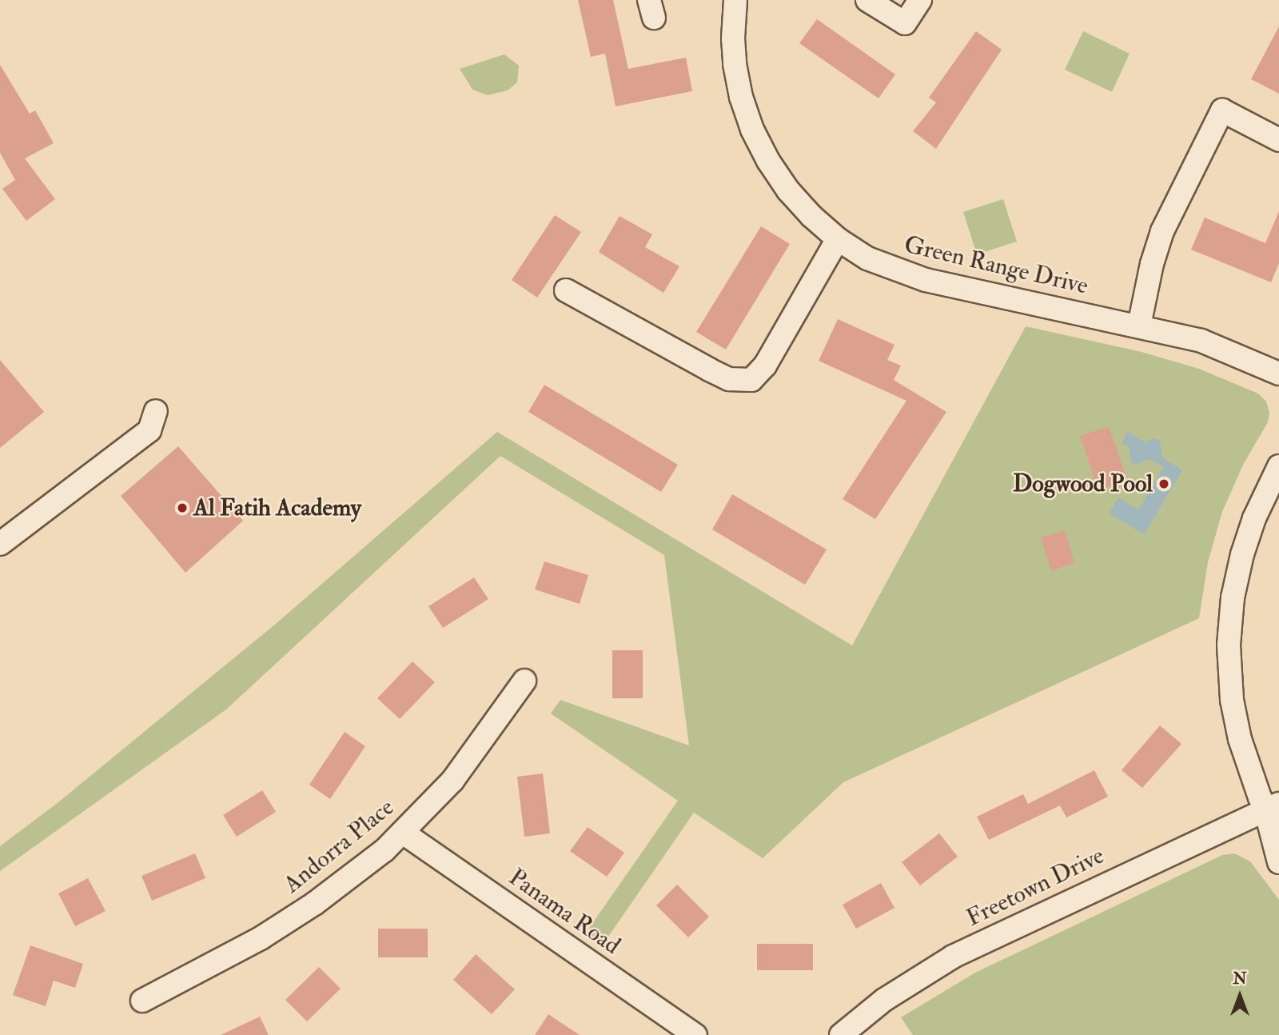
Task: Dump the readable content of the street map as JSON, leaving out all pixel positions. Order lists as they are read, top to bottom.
{
  "streets": {
    "street": [
      "Green Range Drive",
      "Andorra Place",
      "Freetown Drive",
      "Panama Road"
    ]
  },
  "crossings": [
    ["Andorra Place", "Panama Road"]
  ],
  "places": ["Dogwood Pool", "Al Fatih Academy"],
  "north": "top"
}
